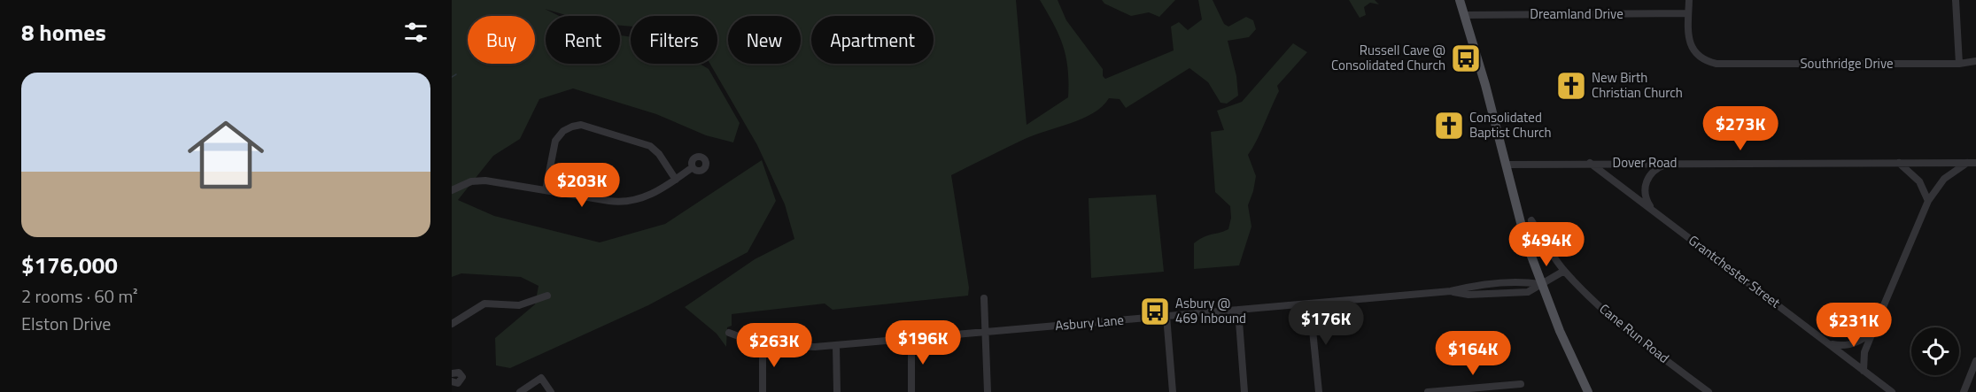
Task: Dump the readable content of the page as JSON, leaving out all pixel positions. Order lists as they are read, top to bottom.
{
  "streets": {
    "street": [
      "Dreamland Drive",
      "Southridge Drive",
      "Dover Road",
      "Grantchester Street",
      "Asbury Lane",
      "Cane Run Road"
    ]
  },
  "crossings": [
    ["Dreamland Drive", "Southridge Drive"],
    ["Dover Road", "Grantchester Street"]
  ],
  "places": {
    "bus stop": ["Russell Cave @ Consolidated Church", "Asbury @ 469 Inbound"],
    "church": ["New Birth Christian Church", "Consolidated Baptist Church"]
  },
  "page": {
    "heading": "8 homes",
    "chip": [
      "Buy",
      "Rent",
      "Filters",
      "New",
      "Apartment"
    ],
    "list": [
      {
        "name": "$176,000",
        "note": "2 rooms · 60 m² · Elston Drive"
      }
    ],
    "price": [
      "$273K",
      "$203K",
      "$494K",
      "$176K",
      "$231K",
      "$196K",
      "$263K",
      "$164K"
    ]
  }
}
